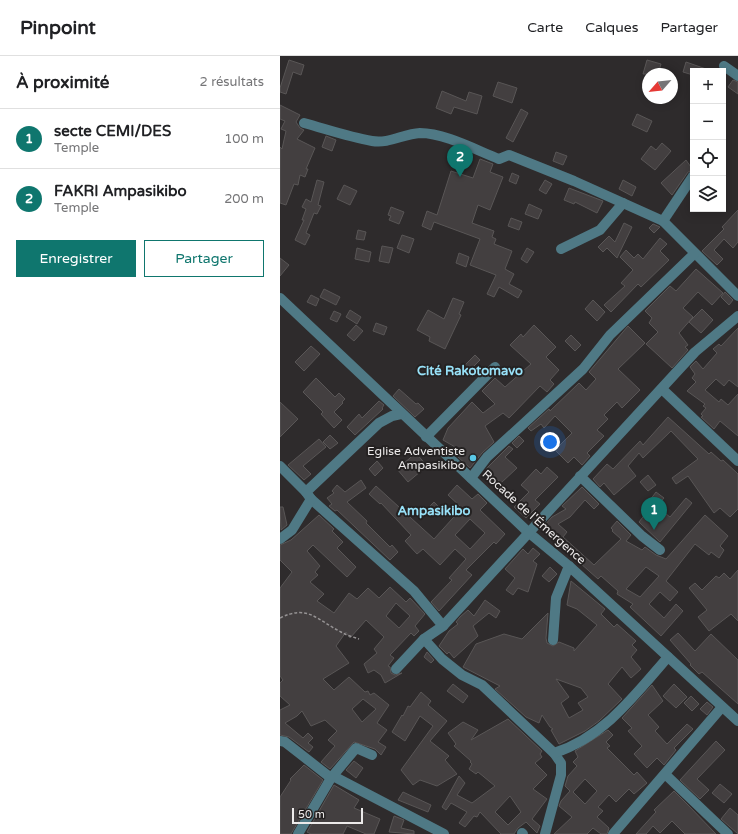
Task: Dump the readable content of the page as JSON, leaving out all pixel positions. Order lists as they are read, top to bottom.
{
  "streets": {
    "street": ["Rocade de l'Émergence"]
  },
  "districts": ["Cité Rakotomavo", "Ampasikibo"],
  "places": ["Eglise Adventiste Ampasikibo"],
  "scale_bar": "50 m",
  "north": "bottom left",
  "page": {
    "header": "Pinpoint",
    "nav": ["Carte", "Calques", "Partager"],
    "heading": ["À proximité", "2 résultats"],
    "map_buttons": ["+", "−"],
    "list": [
      {
        "mark": "1",
        "name": "secte CEMI/DES",
        "note": "Temple",
        "value": "100 m"
      },
      {
        "mark": "2",
        "name": "FAKRI Ampasikibo",
        "note": "Temple",
        "value": "200 m"
      }
    ],
    "pins": ["2", "1"],
    "buttons": ["Enregistrer", "Partager"],
    "scale": "50 m"
  }
}
